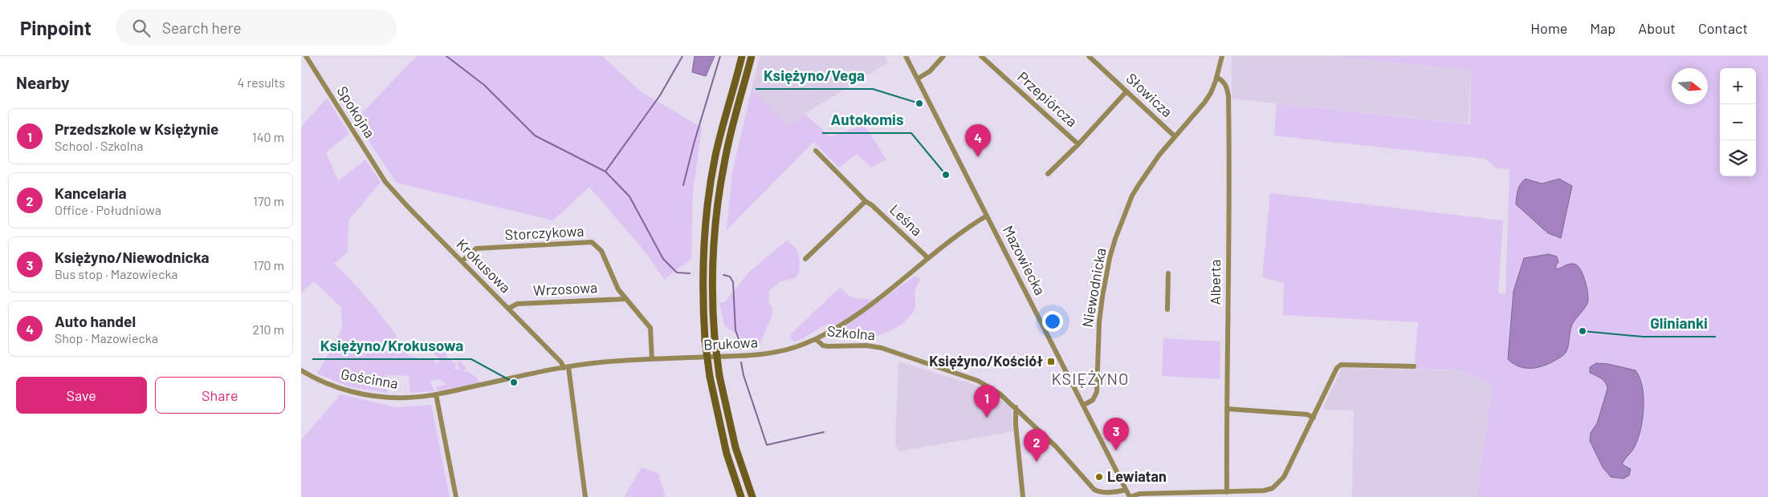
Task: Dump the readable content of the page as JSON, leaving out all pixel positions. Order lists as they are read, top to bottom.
{
  "streets": {
    "street": [
      "Słowicza",
      "Przepiórcza",
      "Spokojna",
      "Leśna",
      "Storczykowa",
      "Mazowiecka",
      "Krokusowa",
      "Alberta",
      "Niewodnicka",
      "Wrzosowa",
      "Szkolna",
      "Brukowa",
      "Gościnna"
    ]
  },
  "crossings": [
    ["Słowicza", "Niewodnicka"],
    ["Spokojna", "Krokusowa"],
    ["Leśna", "Brukowa"],
    ["Storczykowa", "Krokusowa"],
    ["Storczykowa", "Wrzosowa"],
    ["Storczykowa", "Brukowa"],
    ["Mazowiecka", "Niewodnicka"],
    ["Mazowiecka", "Szkolna"],
    ["Mazowiecka", "Brukowa"],
    ["Krokusowa", "Wrzosowa"],
    ["Krokusowa", "Brukowa"],
    ["Alberta", "Niewodnicka"],
    ["Szkolna", "Brukowa"],
    ["Brukowa", "Gościnna"]
  ],
  "districts": ["KSIĘŻYNO"],
  "places": {
    "other": [
      "Księżyno/Vega",
      "Autokomis",
      "Glinianki",
      "Księżyno/Krokusowa",
      "Lewiatan"
    ],
    "transit": ["Księżyno/Kościół"]
  },
  "north": "right",
  "page": {
    "header": "Pinpoint",
    "search": "Search here",
    "nav": [
      "Home",
      "Map",
      "About",
      "Contact"
    ],
    "heading": ["Nearby", "4 results"],
    "map_buttons": ["+", "−"],
    "list": [
      {
        "mark": "1",
        "name": "Przedszkole w Księżynie",
        "note": "School · Szkolna",
        "value": "140 m"
      },
      {
        "mark": "2",
        "name": "Kancelaria",
        "note": "Office · Południowa",
        "value": "170 m"
      },
      {
        "mark": "3",
        "name": "Księżyno/Niewodnicka",
        "note": "Bus stop · Mazowiecka",
        "value": "170 m"
      },
      {
        "mark": "4",
        "name": "Auto handel",
        "note": "Shop · Mazowiecka",
        "value": "210 m"
      }
    ],
    "pins": [
      "4",
      "1",
      "3",
      "2"
    ],
    "buttons": ["Save", "Share"]
  }
}
